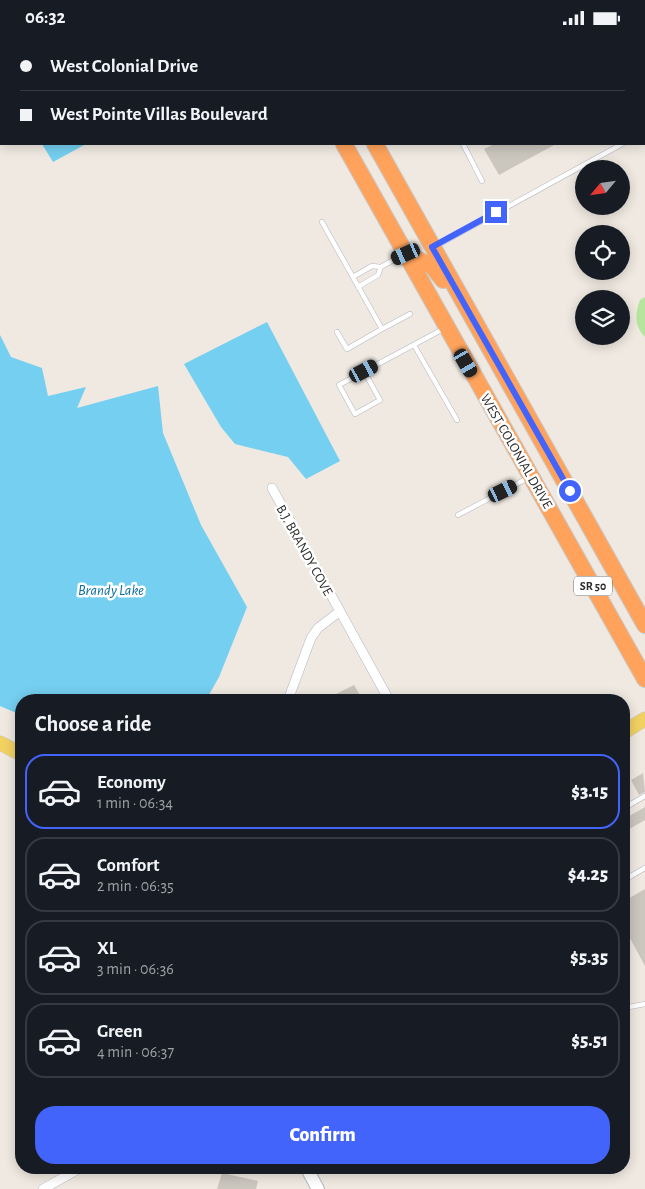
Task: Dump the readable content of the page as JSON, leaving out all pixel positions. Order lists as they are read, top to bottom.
{
  "streets": {
    "highway": ["WEST COLONIAL DRIVE", "SR 50"],
    "street": ["B.J. BRANDY COVE"]
  },
  "water": ["Brandy Lake"],
  "north": "bottom left",
  "page": {
    "status": "06:32",
    "banner": ["West Colonial Drive", "West Pointe Villas Boulevard"],
    "heading": "Choose a ride",
    "list": [
      {
        "name": "Economy",
        "note": "1 min · 06:34",
        "value": "$3.15"
      },
      {
        "name": "Comfort",
        "note": "2 min · 06:35",
        "value": "$4.25"
      },
      {
        "name": "XL",
        "note": "3 min · 06:36",
        "value": "$5.35"
      },
      {
        "name": "Green",
        "note": "4 min · 06:37",
        "value": "$5.51"
      }
    ],
    "buttons": "Confirm"
  }
}
